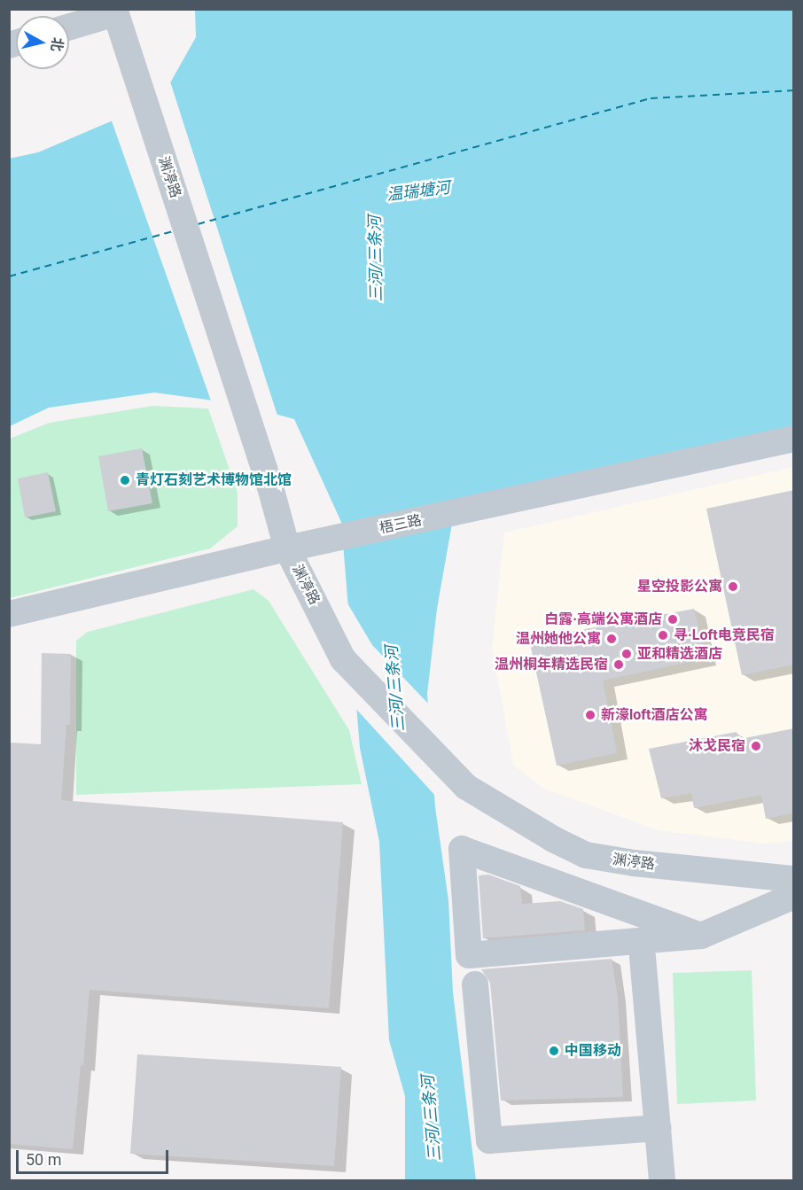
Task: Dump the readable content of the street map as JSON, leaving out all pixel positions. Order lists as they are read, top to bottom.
{
  "streets": {
    "street": ["渊渟路", "梧三路"]
  },
  "crossings": [
    ["渊渟路", "梧三路"]
  ],
  "water": ["温瑞塘河", "三河/三条河"],
  "places": [
    "青灯石刻艺术博物馆北馆",
    "星空投影公寓",
    "白露·高端公寓酒店",
    "寻·Loft电竞民宿",
    "温州她他公寓",
    "亚和精选酒店",
    "温州桐年精选民宿",
    "新濠loft酒店公寓",
    "沐戈民宿",
    "中国移动"
  ],
  "scale_bar": "50 m",
  "north": "right"
}
